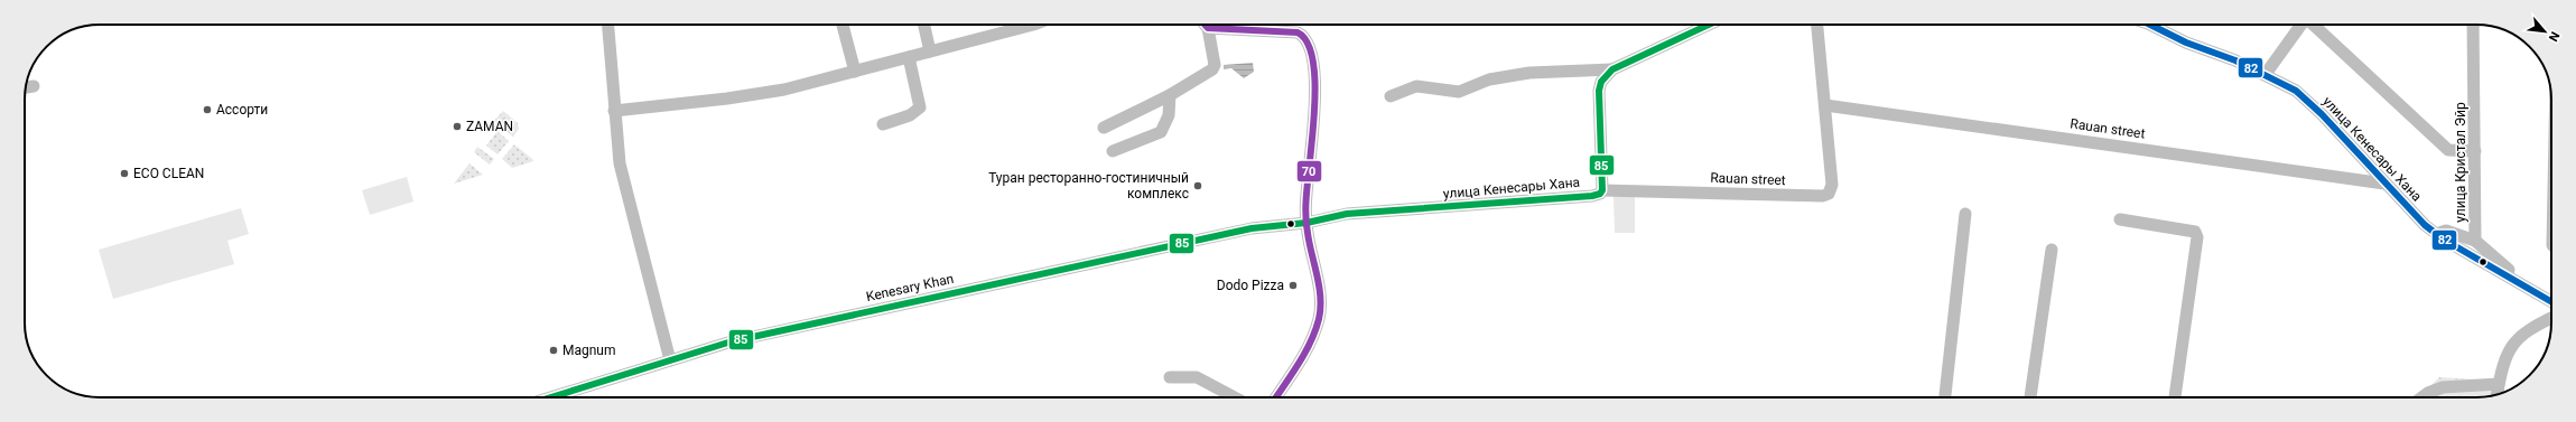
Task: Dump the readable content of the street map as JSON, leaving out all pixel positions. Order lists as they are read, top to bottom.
{
  "streets": {
    "street": [
      "Rauan street",
      "улица Кенесары Хана",
      "улица Кристал Эйр",
      "Kenesary Khan"
    ]
  },
  "crossings": [
    ["Rauan street", "улица Кенесары Хана"],
    ["улица Кенесары Хана", "улица Кристал Эйр"],
    ["улица Кенесары Хана", "Kenesary Khan"]
  ],
  "places": [
    "Ассорти",
    "ZAMAN",
    "ECO CLEAN",
    "Туран ресторанно-гостиничный комплекс",
    "Dodo Pizza",
    "Magnum"
  ],
  "lines": ["transit line 85", "transit line 70", "transit line 82"],
  "north": "bottom right"
}
